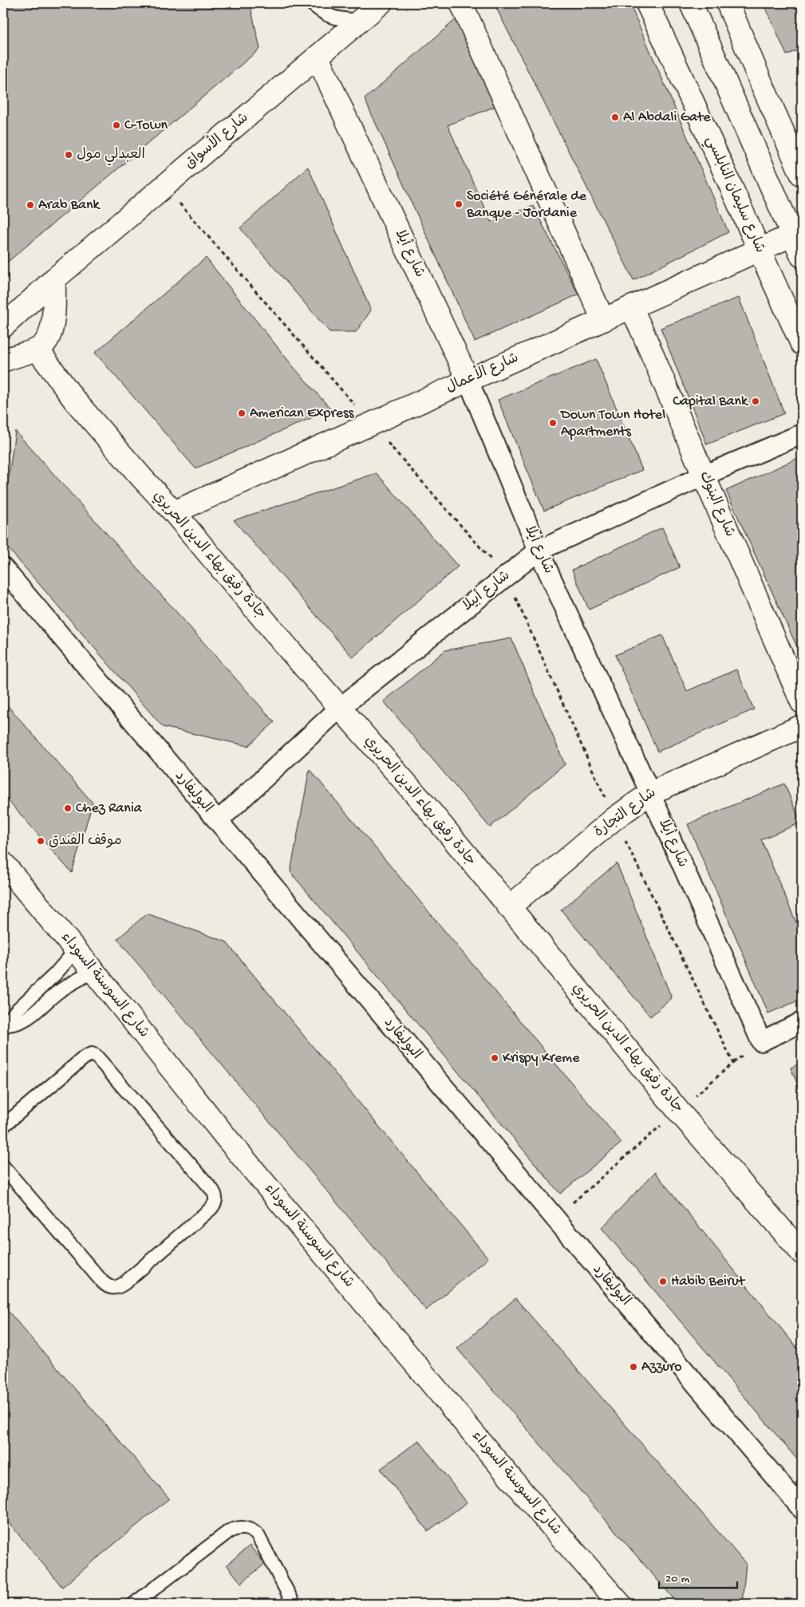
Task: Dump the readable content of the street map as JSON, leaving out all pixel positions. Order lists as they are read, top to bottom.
{
  "streets": {
    "street": [
      "شارع الأسواق",
      "شارع سليمان النابلسي",
      "شارع أيلا",
      "شارع الأعمال",
      "شارع البنوك",
      "جادة رفيق بهاء الدين الحريري",
      "شارع أبيلا",
      "البوليفارد",
      "شارع التجارة",
      "شارع السوسنة السوداء"
    ]
  },
  "crossings": [
    ["شارع الأسواق", "شارع أيلا"],
    ["شارع سليمان النابلسي", "شارع الأعمال"],
    ["شارع أيلا", "شارع الأعمال"],
    ["شارع أيلا", "شارع أبيلا"],
    ["شارع أيلا", "شارع التجارة"],
    ["شارع الأعمال", "شارع البنوك"],
    ["شارع الأعمال", "جادة رفيق بهاء الدين الحريري"],
    ["شارع البنوك", "شارع أبيلا"],
    ["جادة رفيق بهاء الدين الحريري", "شارع أبيلا"],
    ["جادة رفيق بهاء الدين الحريري", "شارع التجارة"],
    ["شارع أبيلا", "البوليفارد"]
  ],
  "places": [
    "Al Abdali Gate",
    "C-Town",
    "العبدلي مول",
    "Société Générale de Banque - Jordanie",
    "Arab Bank",
    "Capital Bank",
    "American Express",
    "Down Town Hotel Apartments",
    "Chez Rania",
    "موقف الفندق",
    "Krispy Kreme",
    "Habib Beirut",
    "Azzuro"
  ],
  "scale_bar": "20 m"
}
